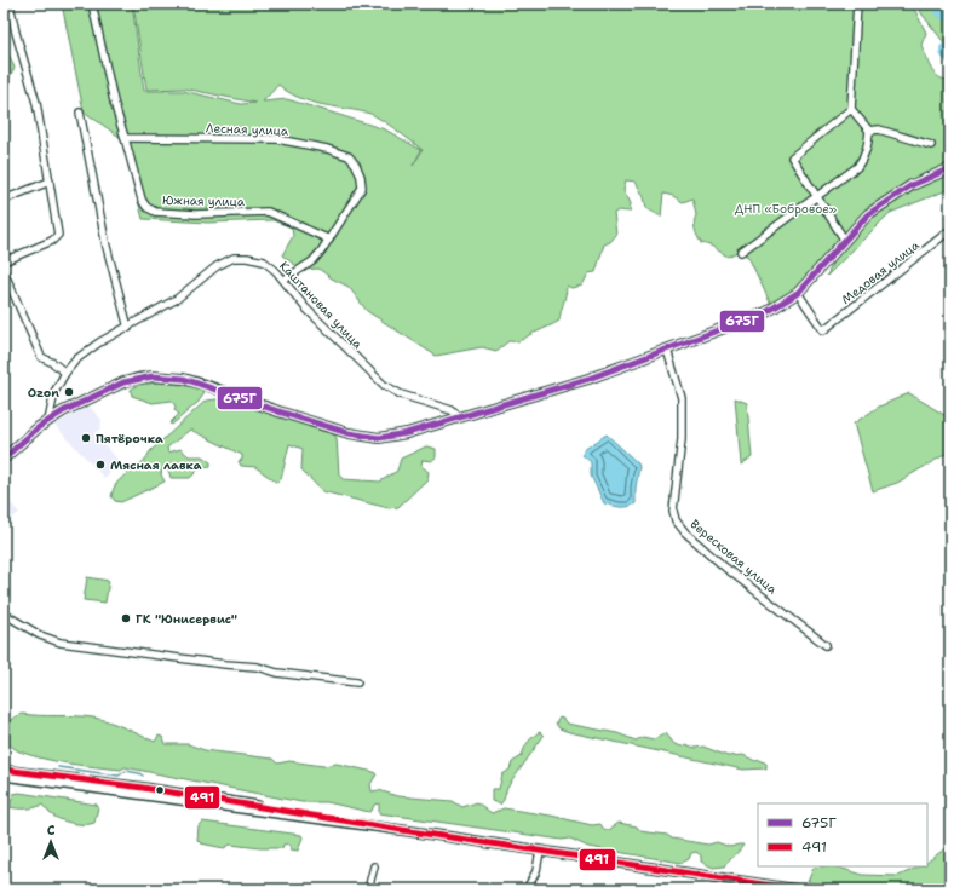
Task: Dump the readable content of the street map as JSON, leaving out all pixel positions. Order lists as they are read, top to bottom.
{
  "streets": {
    "street": [
      "Лесная улица",
      "Южная улица",
      "Медовая улица",
      "Каштановая улица",
      "Вересковая улица"
    ]
  },
  "crossings": [
    ["Лесная улица", "Южная улица"],
    ["Лесная улица", "Каштановая улица"]
  ],
  "parks": ["ДНП «Бобровое»"],
  "places": [
    "Ozon",
    "Пятёрочка",
    "Мясная лавка",
    "ГК \"Юнисервис\""
  ],
  "lines": ["transit line 675Г", "transit line 491"],
  "legend": ["675Г", "491"],
  "north": "top"
}
